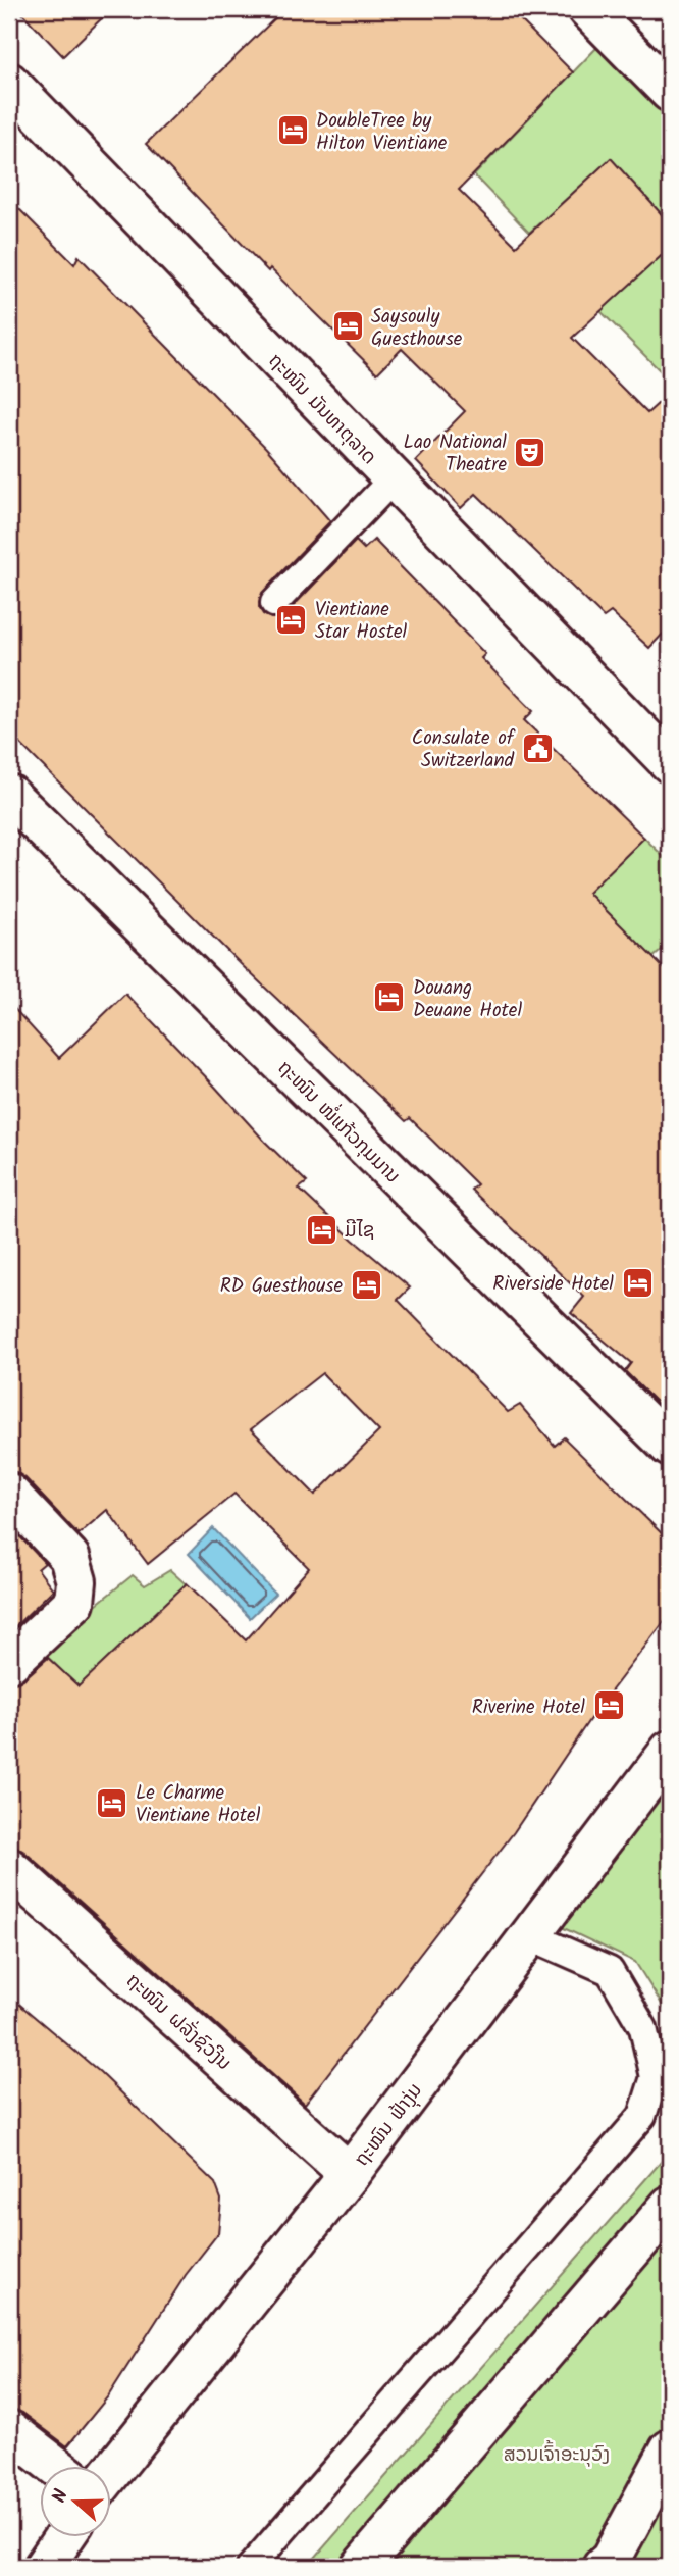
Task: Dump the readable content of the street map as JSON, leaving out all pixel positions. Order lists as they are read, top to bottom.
{
  "streets": {
    "street": [
      "ຖະໜົນ ມັນທາຕຸລາດ",
      "ຖະໜົນ ໜໍ່ແກ້ວກຸມມານ",
      "ຖະໜົນ ຝລັ່ງຊົວງິນ",
      "ຖະໝົນ ຟ້າງຸ່ມ"
    ]
  },
  "crossings": [
    ["ຖະໜົນ ຝລັ່ງຊົວງິນ", "ຖະໝົນ ຟ້າງຸ່ມ"]
  ],
  "parks": ["ສວນເຈົ້າອະນຸວົງ"],
  "places": {
    "hotel": [
      "DoubleTree by Hilton Vientiane",
      "Saysouly Guesthouse",
      "Vientiane Star Hostel",
      "Douang Deuane Hotel",
      "ມີໄຊ",
      "Riverside Hotel",
      "RD Guesthouse",
      "Riverine Hotel",
      "Le Charme Vientiane Hotel"
    ],
    "theatre": ["Lao National Theatre"],
    "public building": ["Consulate of Switzerland"]
  },
  "north": "left"
}
